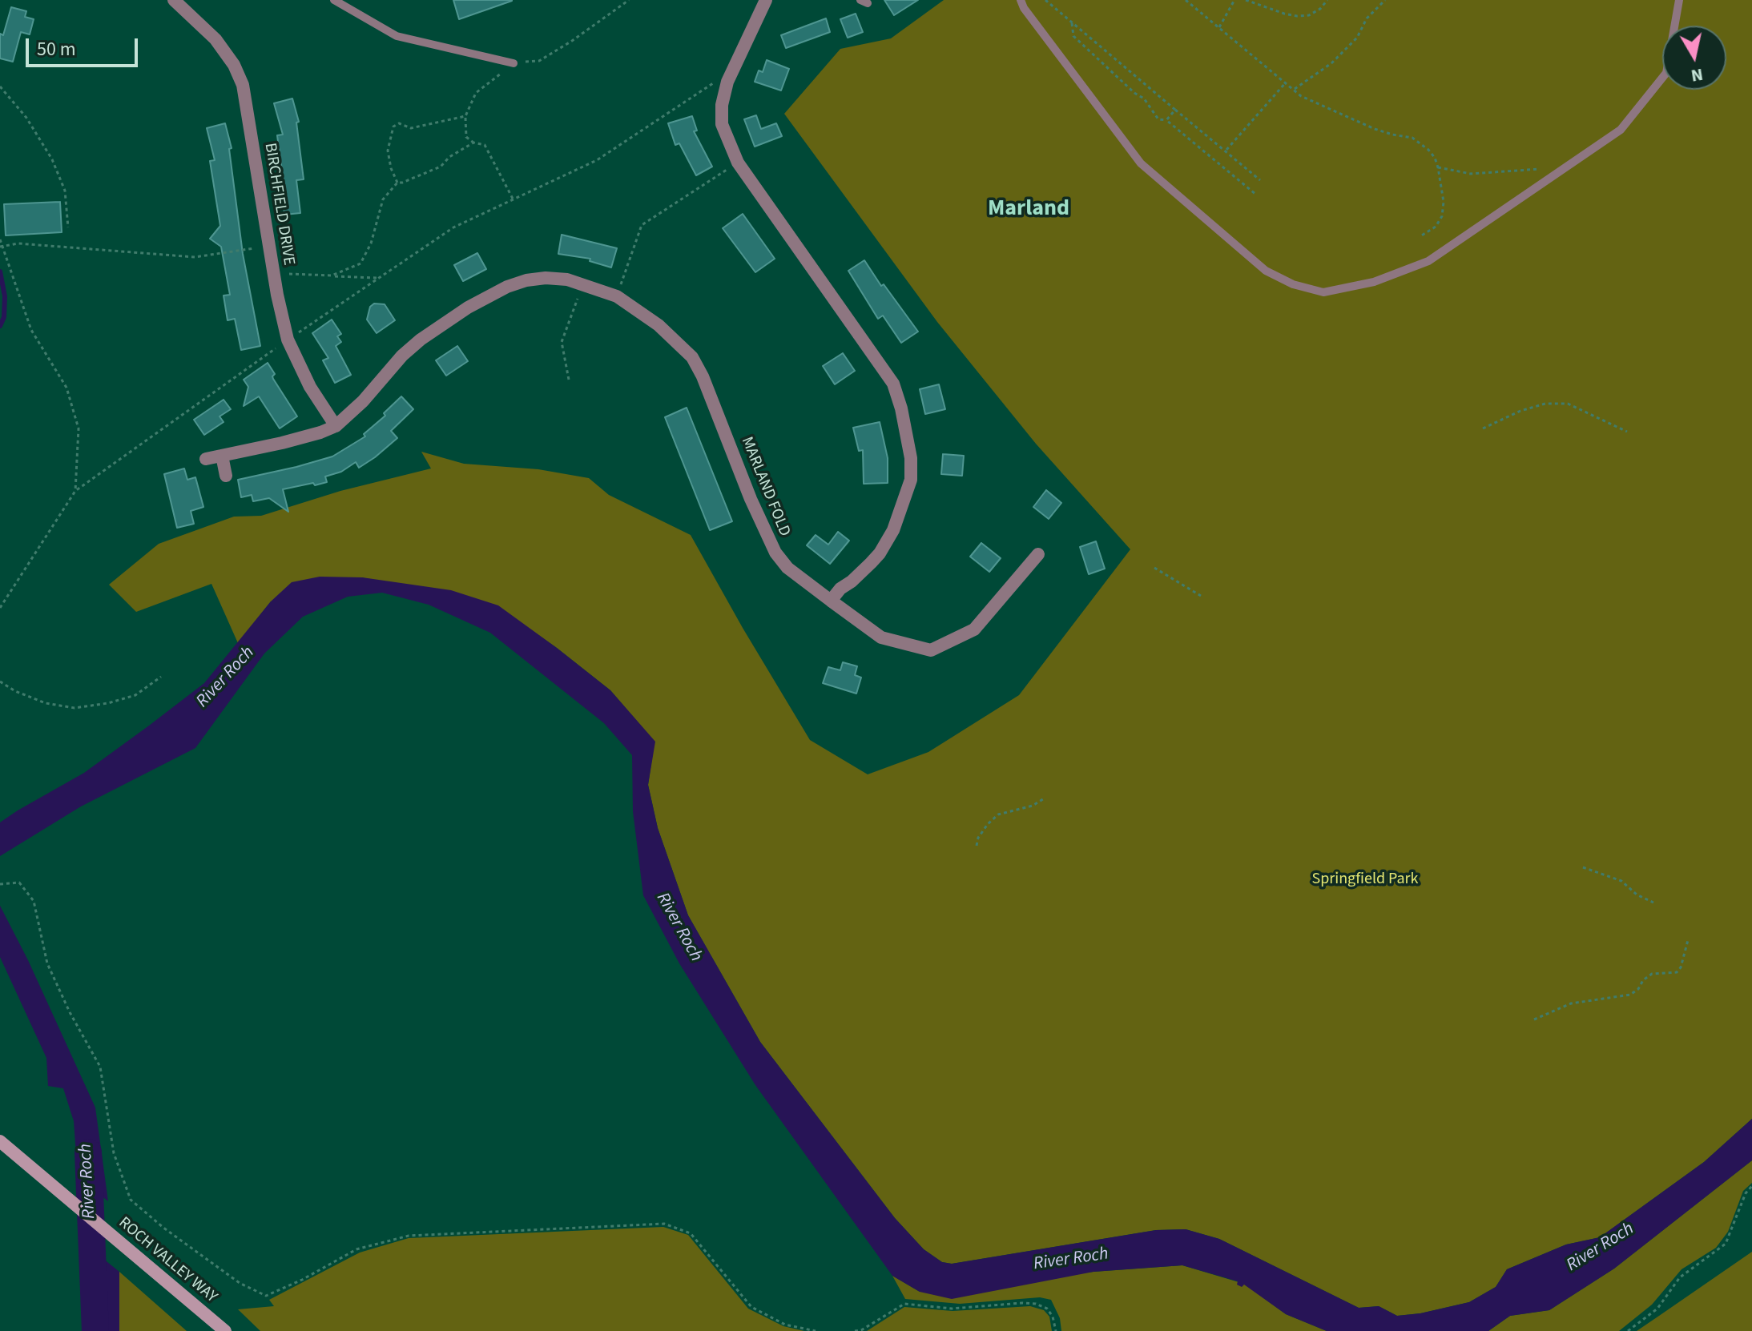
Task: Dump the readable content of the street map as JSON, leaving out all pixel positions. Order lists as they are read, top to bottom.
{
  "streets": {
    "main road": ["ROCH VALLEY WAY"],
    "street": ["BIRCHFIELD DRIVE", "MARLAND FOLD"]
  },
  "crossings": [
    ["BIRCHFIELD DRIVE", "MARLAND FOLD"]
  ],
  "districts": ["Marland"],
  "water": ["River Roch"],
  "parks": ["Springfield Park"],
  "scale_bar": "50 m",
  "north": "bottom"
}
